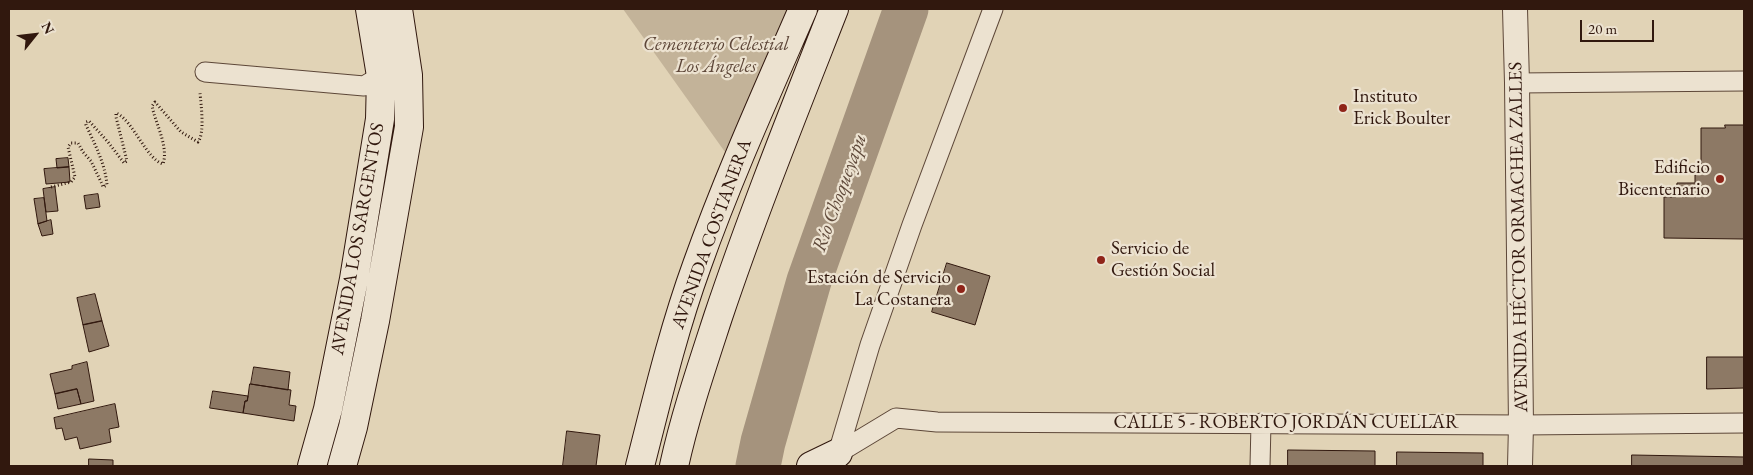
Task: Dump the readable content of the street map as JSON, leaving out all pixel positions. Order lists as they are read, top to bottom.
{
  "streets": {
    "main road": ["AVENIDA COSTANERA", "AVENIDA LOS SARGENTOS"],
    "street": ["AVENIDA HÉCTOR ORMACHEA ZALLES", "CALLE 5 - ROBERTO JORDÁN CUELLAR"]
  },
  "crossings": [
    ["AVENIDA HÉCTOR ORMACHEA ZALLES", "CALLE 5 - ROBERTO JORDÁN CUELLAR"]
  ],
  "water": ["Río Choqueyapu"],
  "parks": ["Cementerio Celestial Los Ángeles"],
  "places": [
    "Instituto Erick Boulter",
    "Edificio Bicentenario",
    "Servicio de Gestión Social",
    "Estación de Servicio La Costanera"
  ],
  "scale_bar": "20 m",
  "north": "top right"
}
